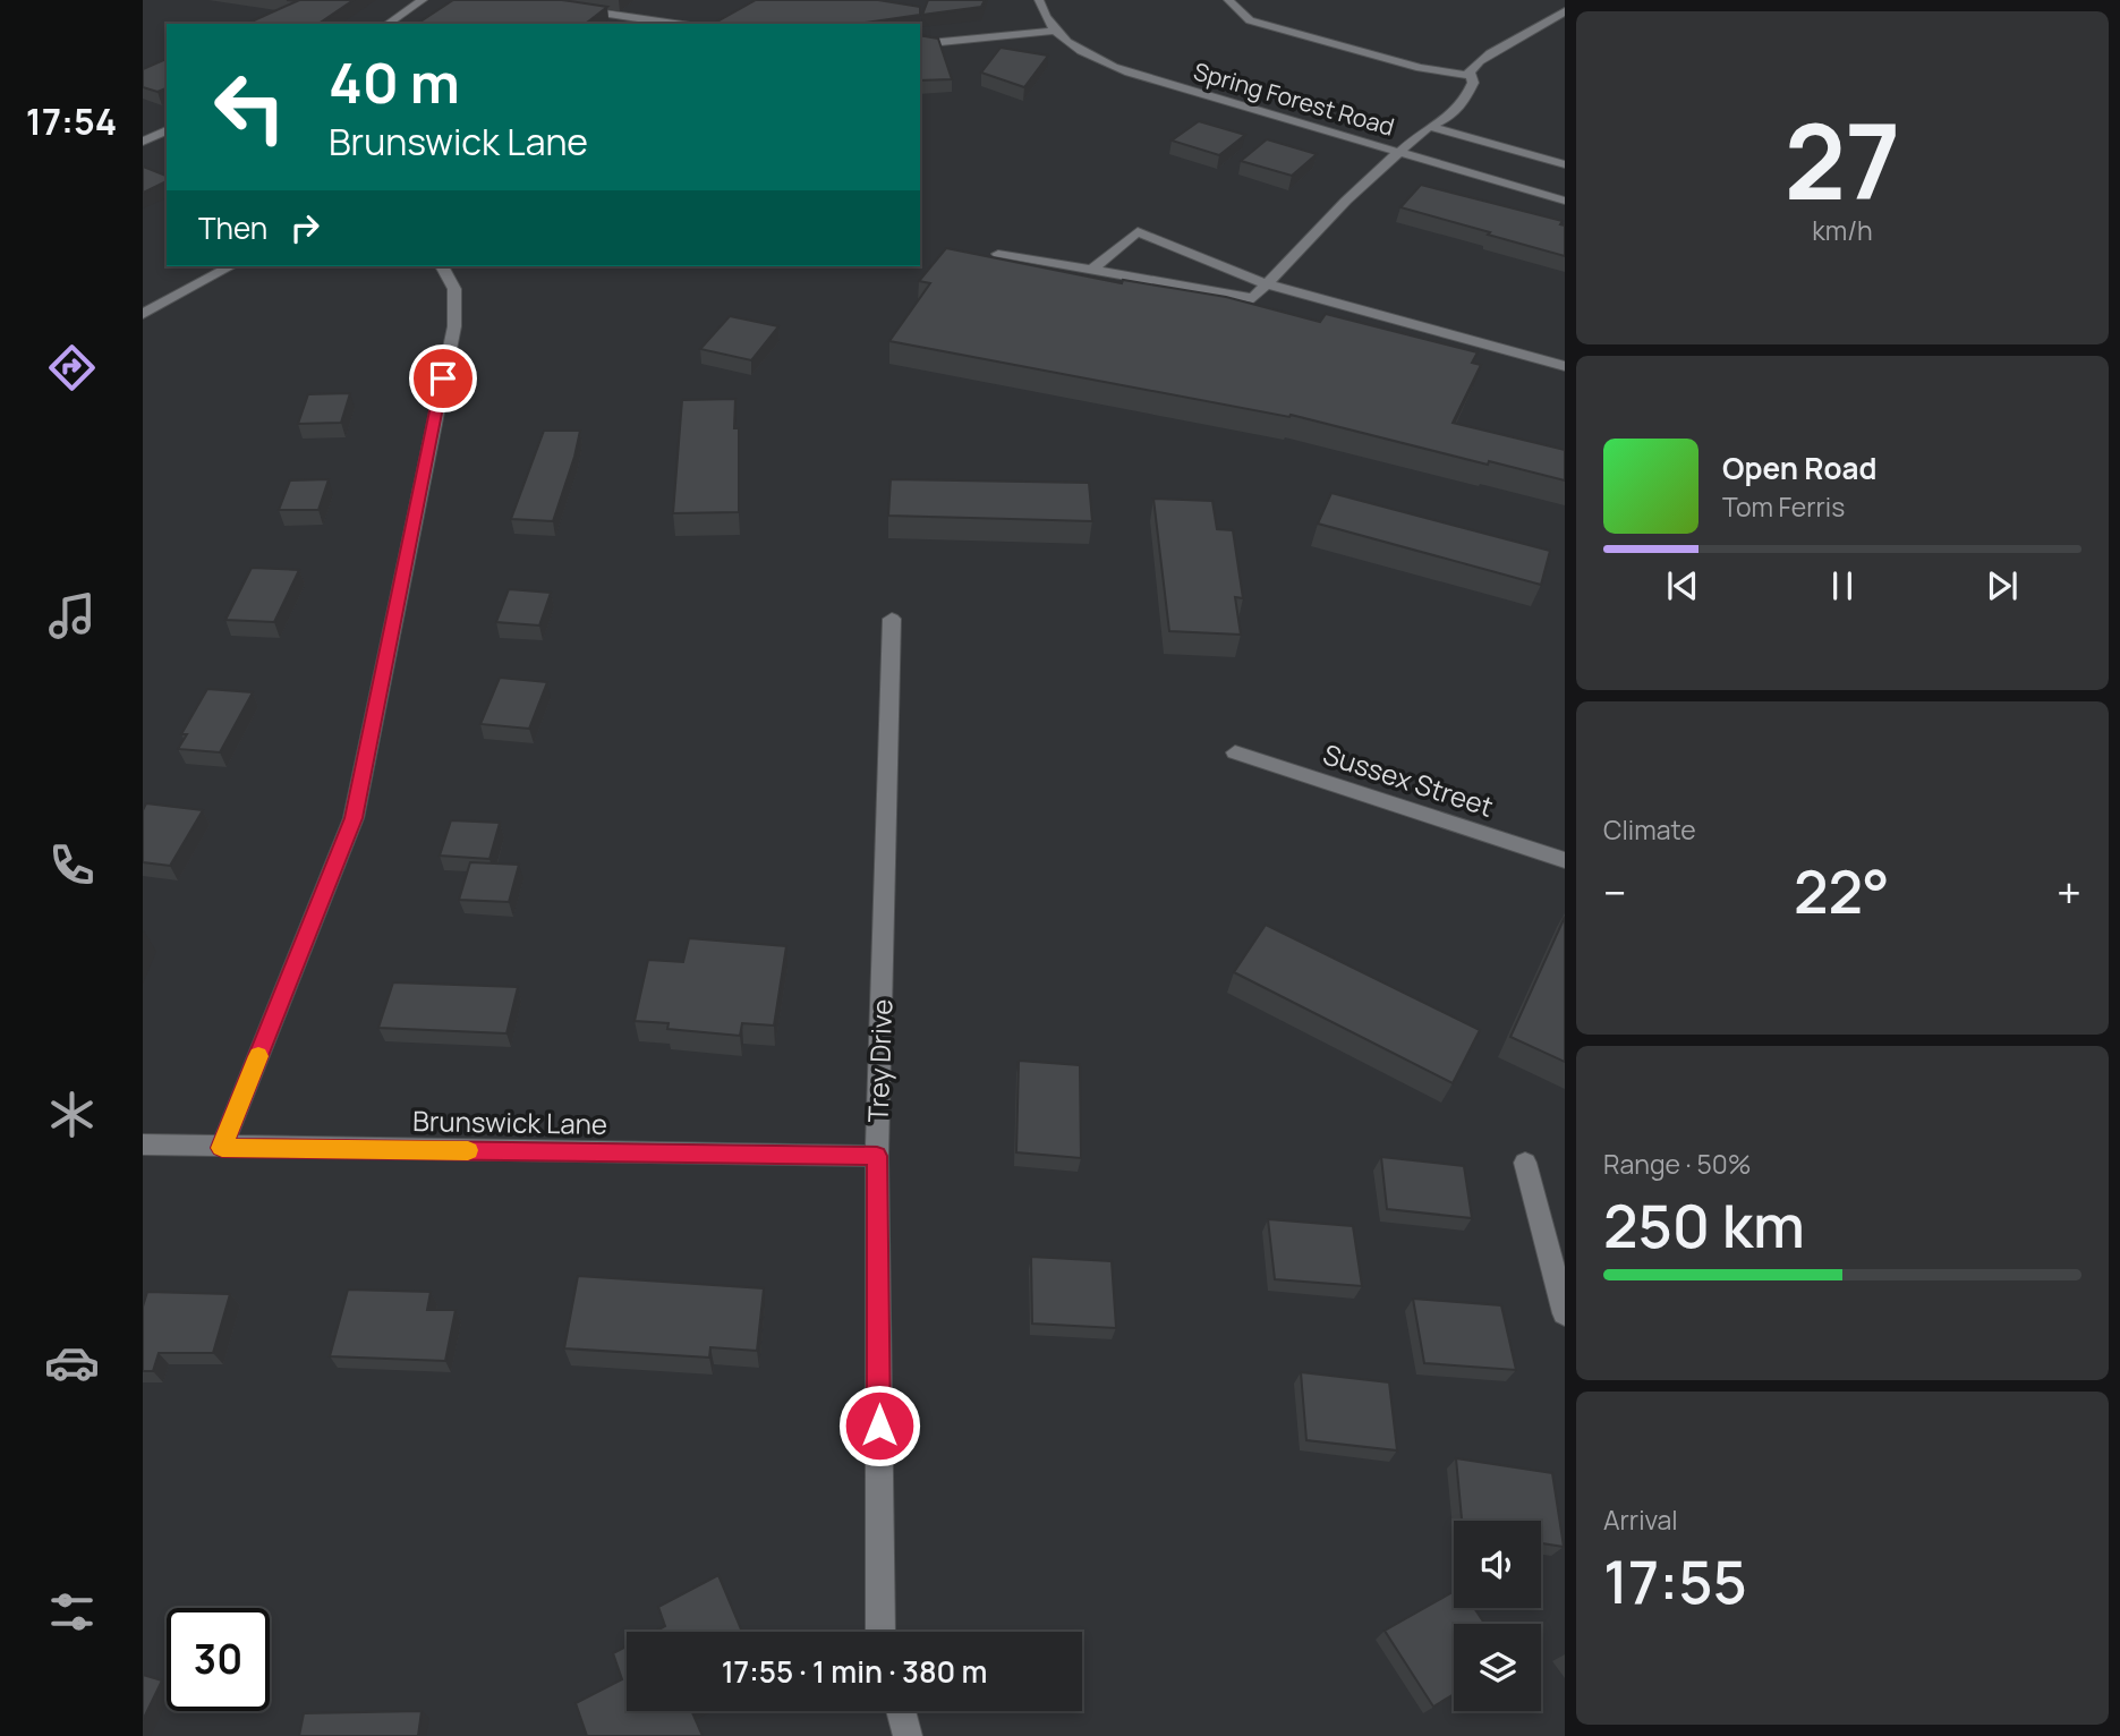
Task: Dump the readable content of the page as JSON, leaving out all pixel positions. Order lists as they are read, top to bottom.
{
  "streets": {
    "street": [
      "Spring Forest Road",
      "Sussex Street",
      "Trey Drive",
      "Brunswick Lane"
    ]
  },
  "crossings": [
    ["Trey Drive", "Brunswick Lane"]
  ],
  "page": {
    "tabs": "17:54",
    "tile": [
      ["27", "km/h"],
      "Climate",
      ["Range · 50%", "250 km"],
      ["Arrival", "17:55"]
    ],
    "turn": ["40 m", "Brunswick Lane"],
    "then": "Then",
    "song": ["Open Road", "Tom Ferris"],
    "heat": ["−", "22°", "+"],
    "limit": "30",
    "trip": "17:55 · 1 min · 380 m"
  }
}
